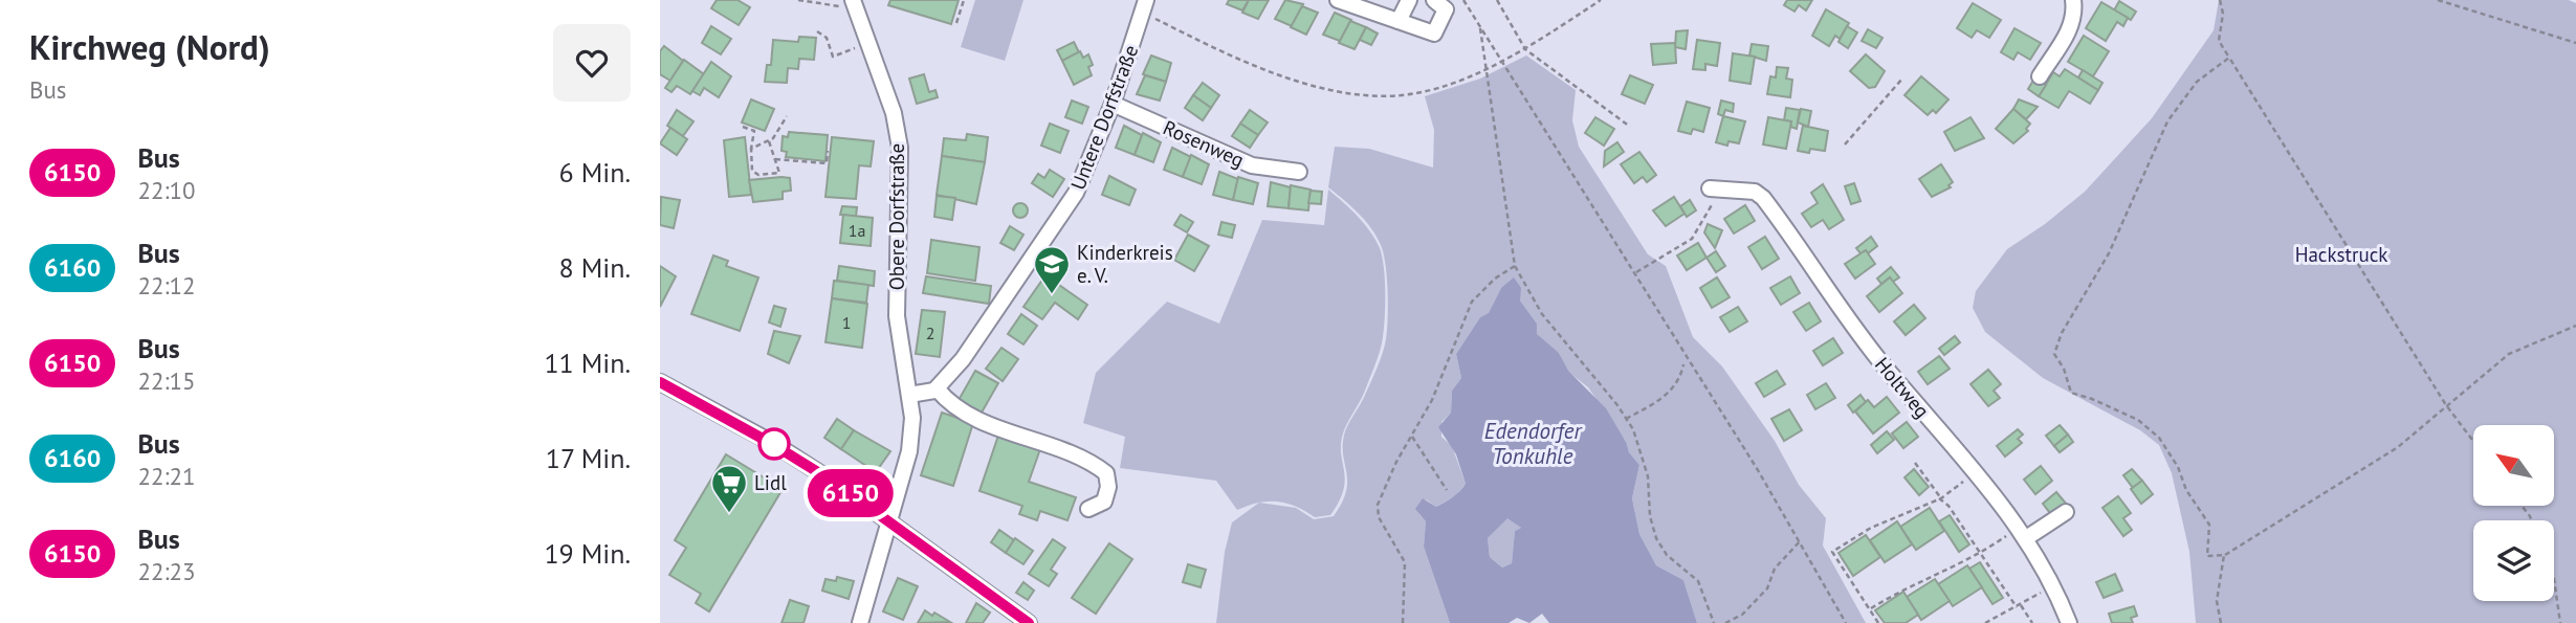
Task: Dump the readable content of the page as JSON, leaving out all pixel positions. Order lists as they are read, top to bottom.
{
  "streets": {
    "street": [
      "Untere Dorfstraße",
      "Rosenweg",
      "Obere Dorfstraße",
      "Holtweg"
    ]
  },
  "crossings": [
    ["Untere Dorfstraße", "Rosenweg"]
  ],
  "water": ["Edendorfer Tonkuhle"],
  "parks": ["Hackstruck"],
  "places": {
    "school or university": ["Kinderkreis e. V."],
    "supermarket": ["Lidl"]
  },
  "lines": ["bus line 6150"],
  "house_numbers": ["1a", "1", "2"],
  "north": "top left",
  "page": {
    "heading": ["Kirchweg (Nord)", "Bus"],
    "on_map": "6150",
    "list": [
      {
        "mark": "6150",
        "name": "Bus",
        "note": "22:10",
        "value": "6 Min."
      },
      {
        "mark": "6160",
        "name": "Bus",
        "note": "22:12",
        "value": "8 Min."
      },
      {
        "mark": "6150",
        "name": "Bus",
        "note": "22:15",
        "value": "11 Min."
      },
      {
        "mark": "6160",
        "name": "Bus",
        "note": "22:21",
        "value": "17 Min."
      },
      {
        "mark": "6150",
        "name": "Bus",
        "note": "22:23",
        "value": "19 Min."
      }
    ]
  }
}
